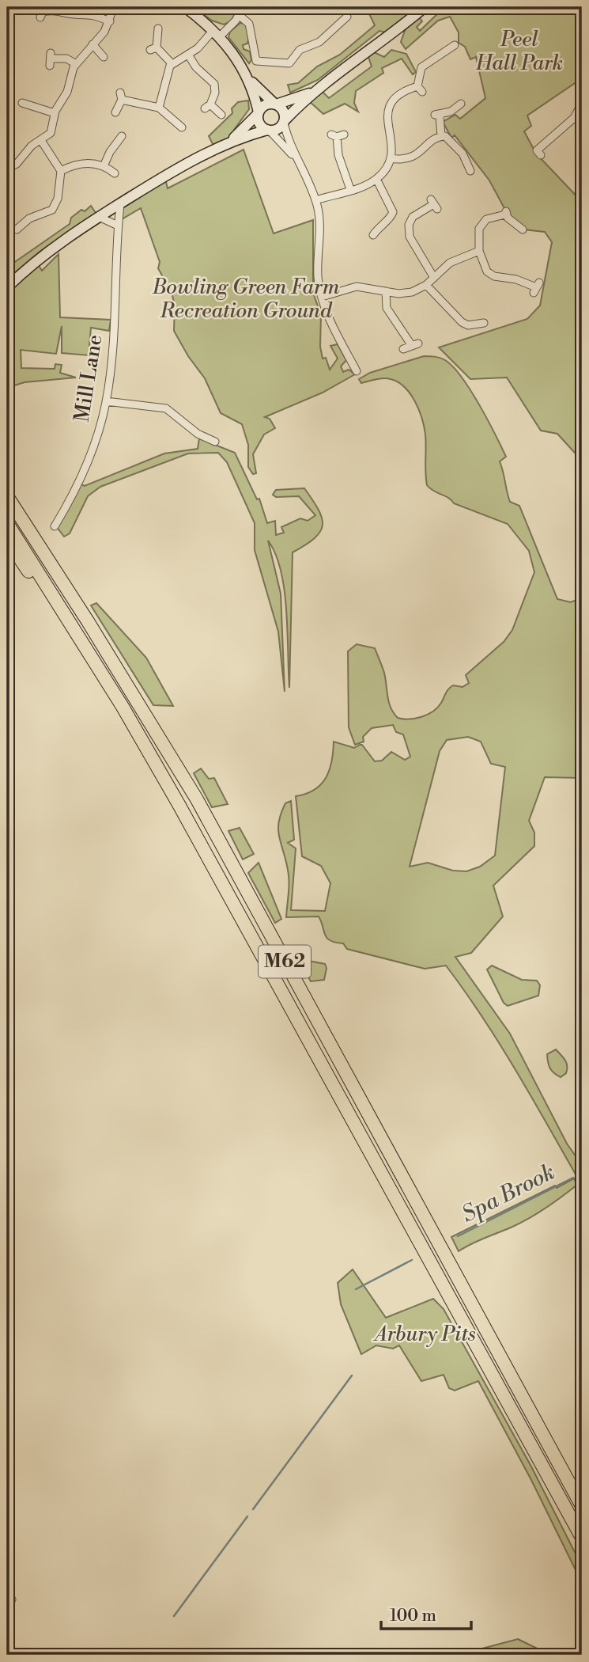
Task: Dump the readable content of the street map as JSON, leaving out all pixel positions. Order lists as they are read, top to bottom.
{
  "streets": {
    "highway": ["M62"],
    "street": ["Mill Lane"]
  },
  "water": ["Spa Brook"],
  "parks": ["Peel Hall Park", "Bowling Green Farm Recreation Ground", "Arbury Pits"],
  "scale_bar": "100 m"
}
